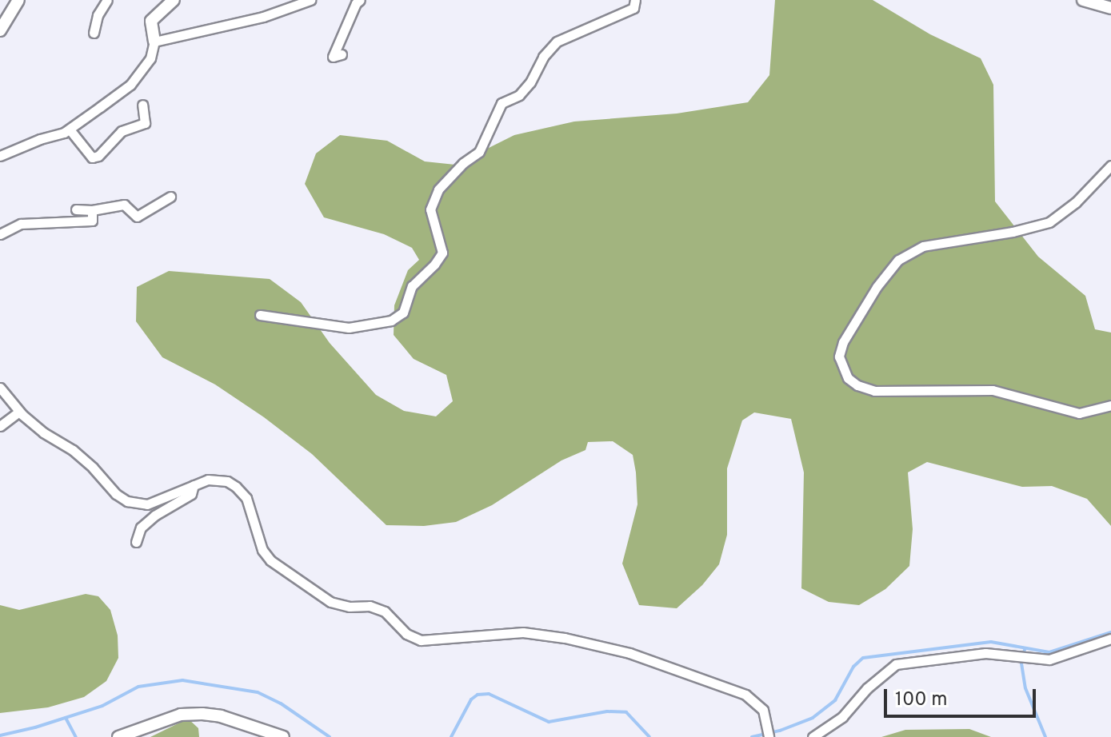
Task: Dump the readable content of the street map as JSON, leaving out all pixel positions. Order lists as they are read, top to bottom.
{
  "scale_bar": "100 m"
}
